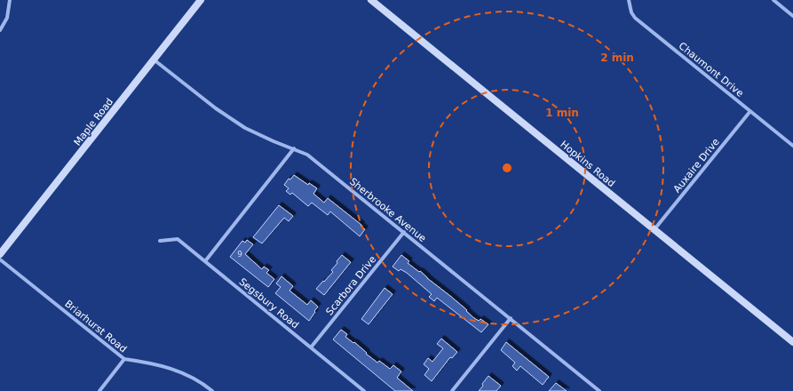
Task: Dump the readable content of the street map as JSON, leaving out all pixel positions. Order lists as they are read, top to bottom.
{
  "streets": {
    "street": [
      "Chaumont Drive",
      "Maple Road",
      "Hopkins Road",
      "Auxaire Drive",
      "Sherbrooke Avenue",
      "Scarbora Drive",
      "Segsbury Road",
      "Briarhurst Road"
    ]
  },
  "crossings": [
    ["Chaumont Drive", "Auxaire Drive"],
    ["Maple Road", "Sherbrooke Avenue"],
    ["Hopkins Road", "Auxaire Drive"],
    ["Sherbrooke Avenue", "Scarbora Drive"],
    ["Scarbora Drive", "Segsbury Road"]
  ],
  "house_numbers": ["9"],
  "rings": ["2 min", "1 min"]
}
